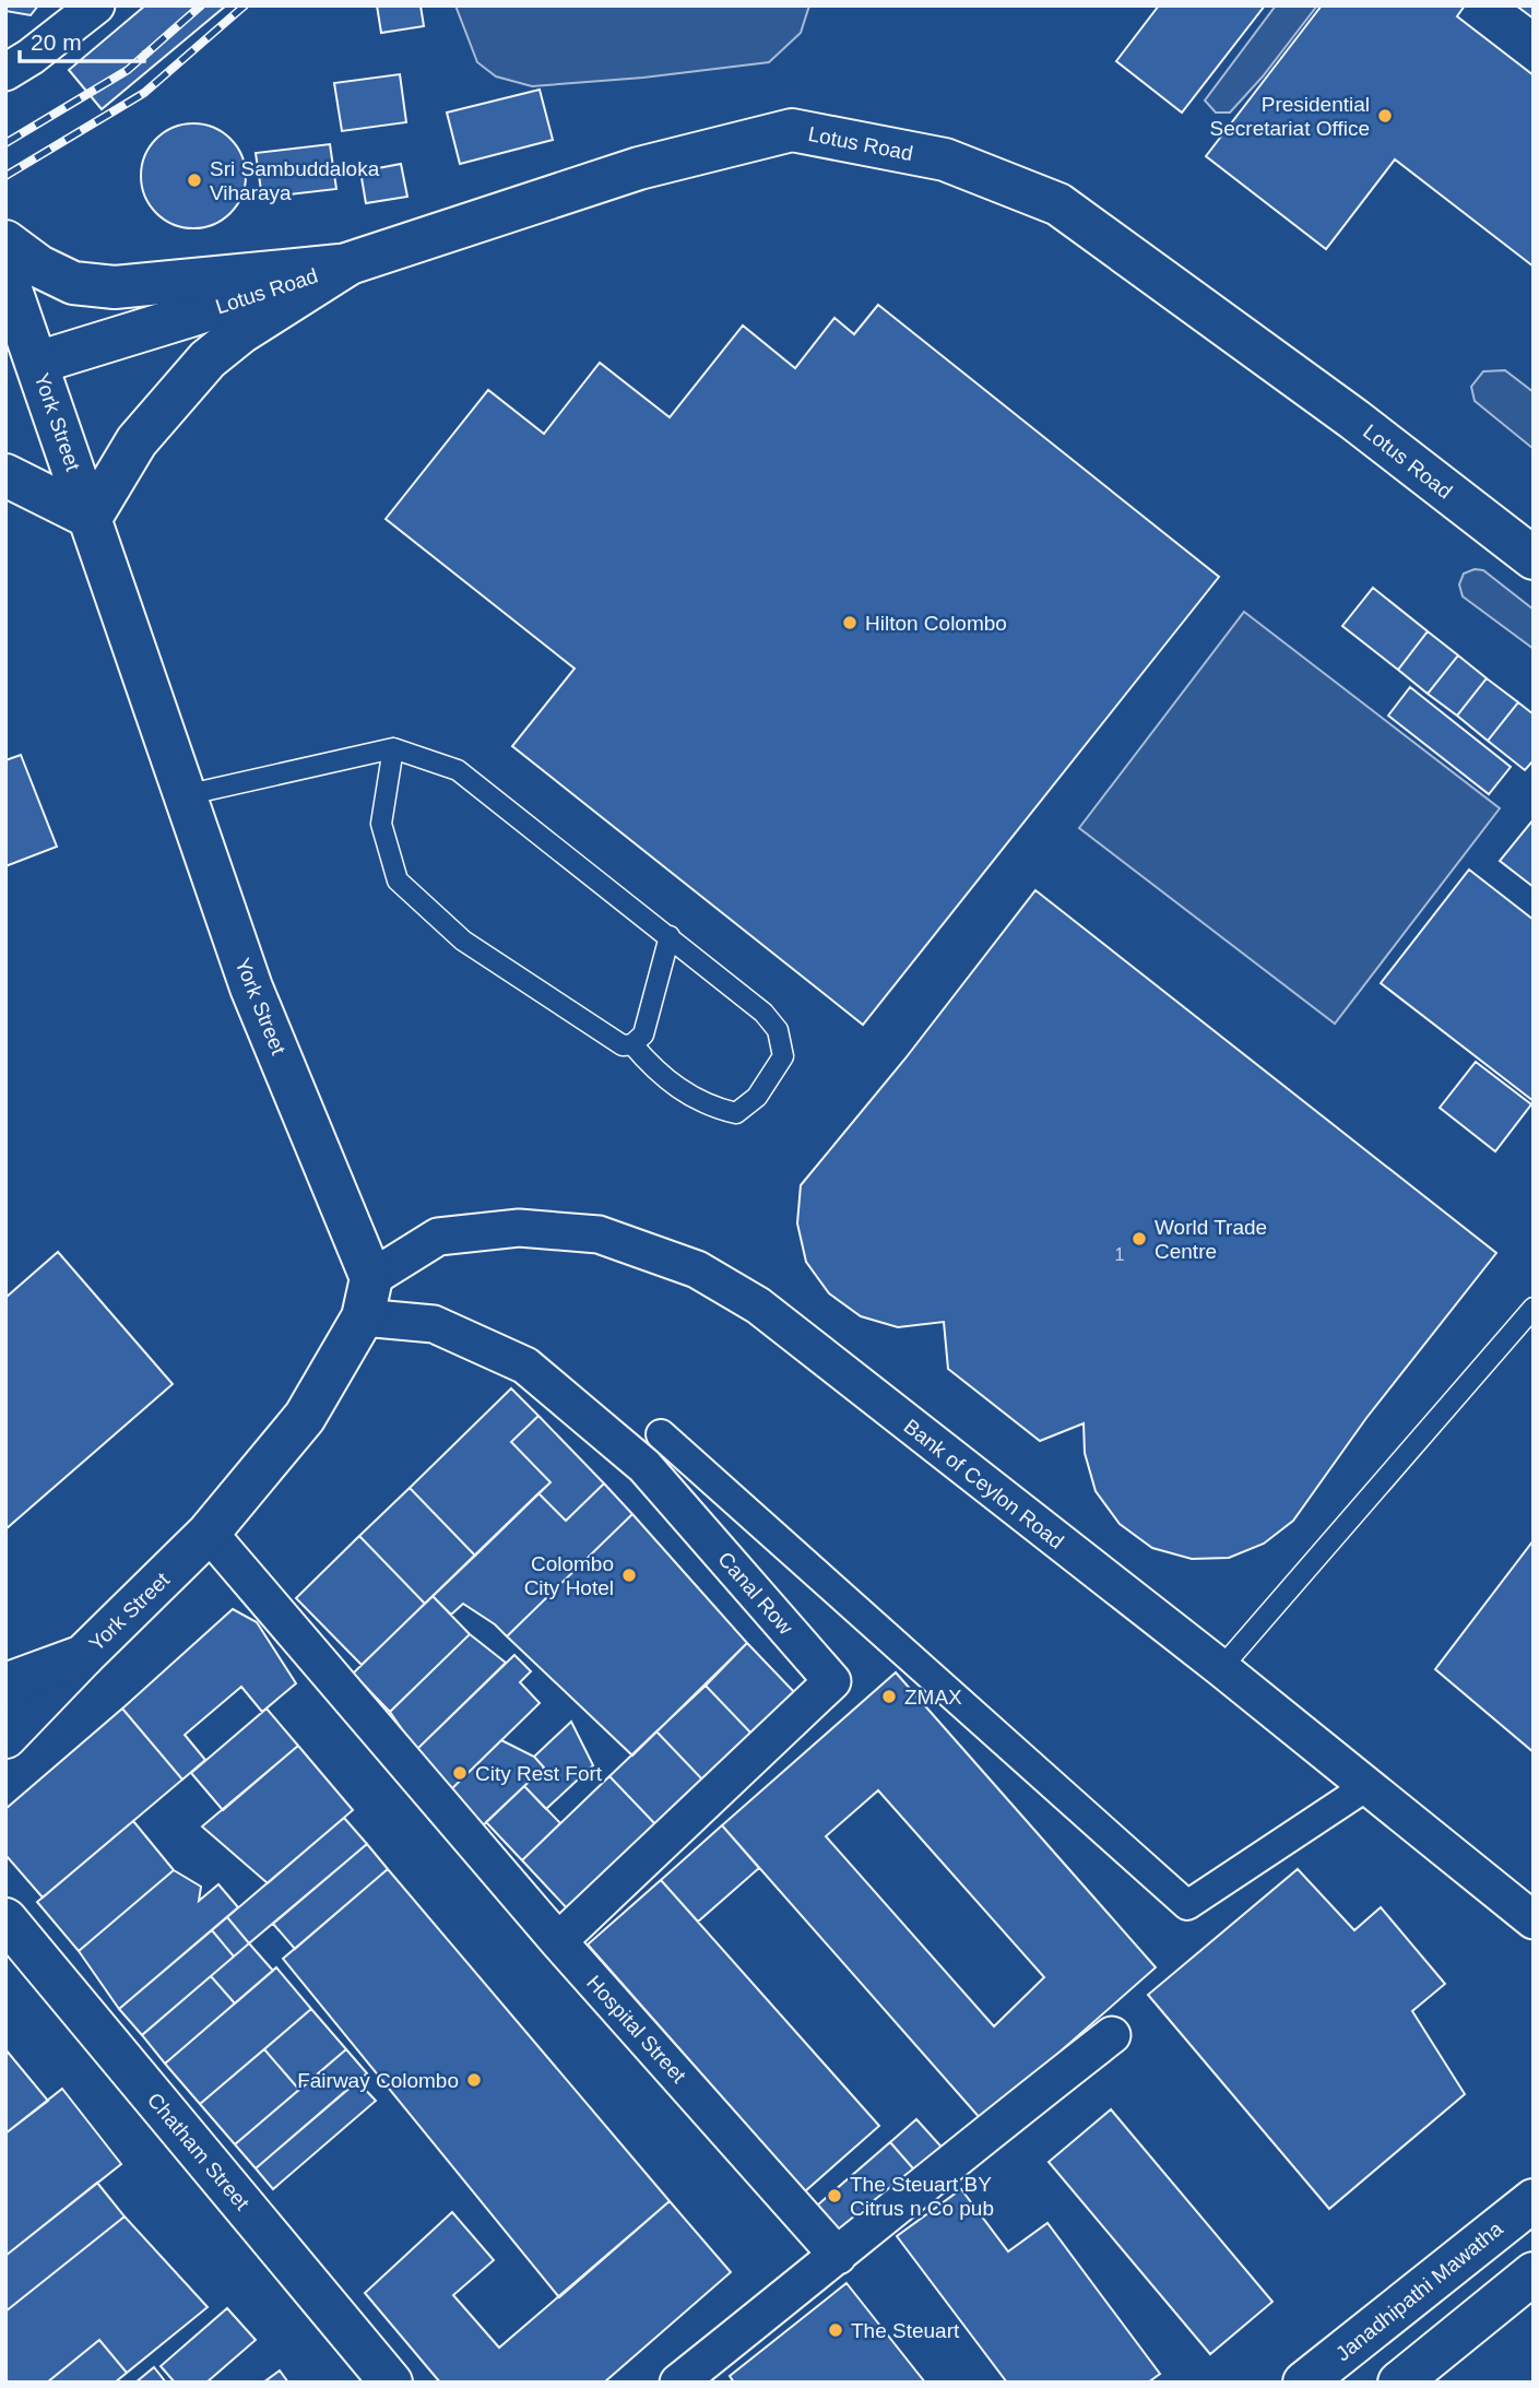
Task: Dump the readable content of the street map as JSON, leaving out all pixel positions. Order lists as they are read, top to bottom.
{
  "streets": {
    "main road": [
      "Lotus Road",
      "York Street",
      "Chatham Street",
      "Janadhipathi Mawatha"
    ],
    "street": ["Bank of Ceylon Road", "Canal Row", "Hospital Street"]
  },
  "crossings": [
    ["Lotus Road", "York Street"],
    ["York Street", "Bank of Ceylon Road"],
    ["York Street", "Canal Row"],
    ["York Street", "Hospital Street"],
    ["Bank of Ceylon Road", "Canal Row"],
    ["Canal Row", "Hospital Street"]
  ],
  "places": [
    "Presidential Secretariat Office",
    "Sri Sambuddaloka Viharaya",
    "Hilton Colombo",
    "World Trade Centre",
    "Colombo City Hotel",
    "ZMAX",
    "City Rest Fort",
    "Fairway Colombo",
    "The Steuart BY Citrus n Co pub",
    "The Steuart"
  ],
  "house_numbers": ["1"],
  "scale_bar": "20 m"
}
